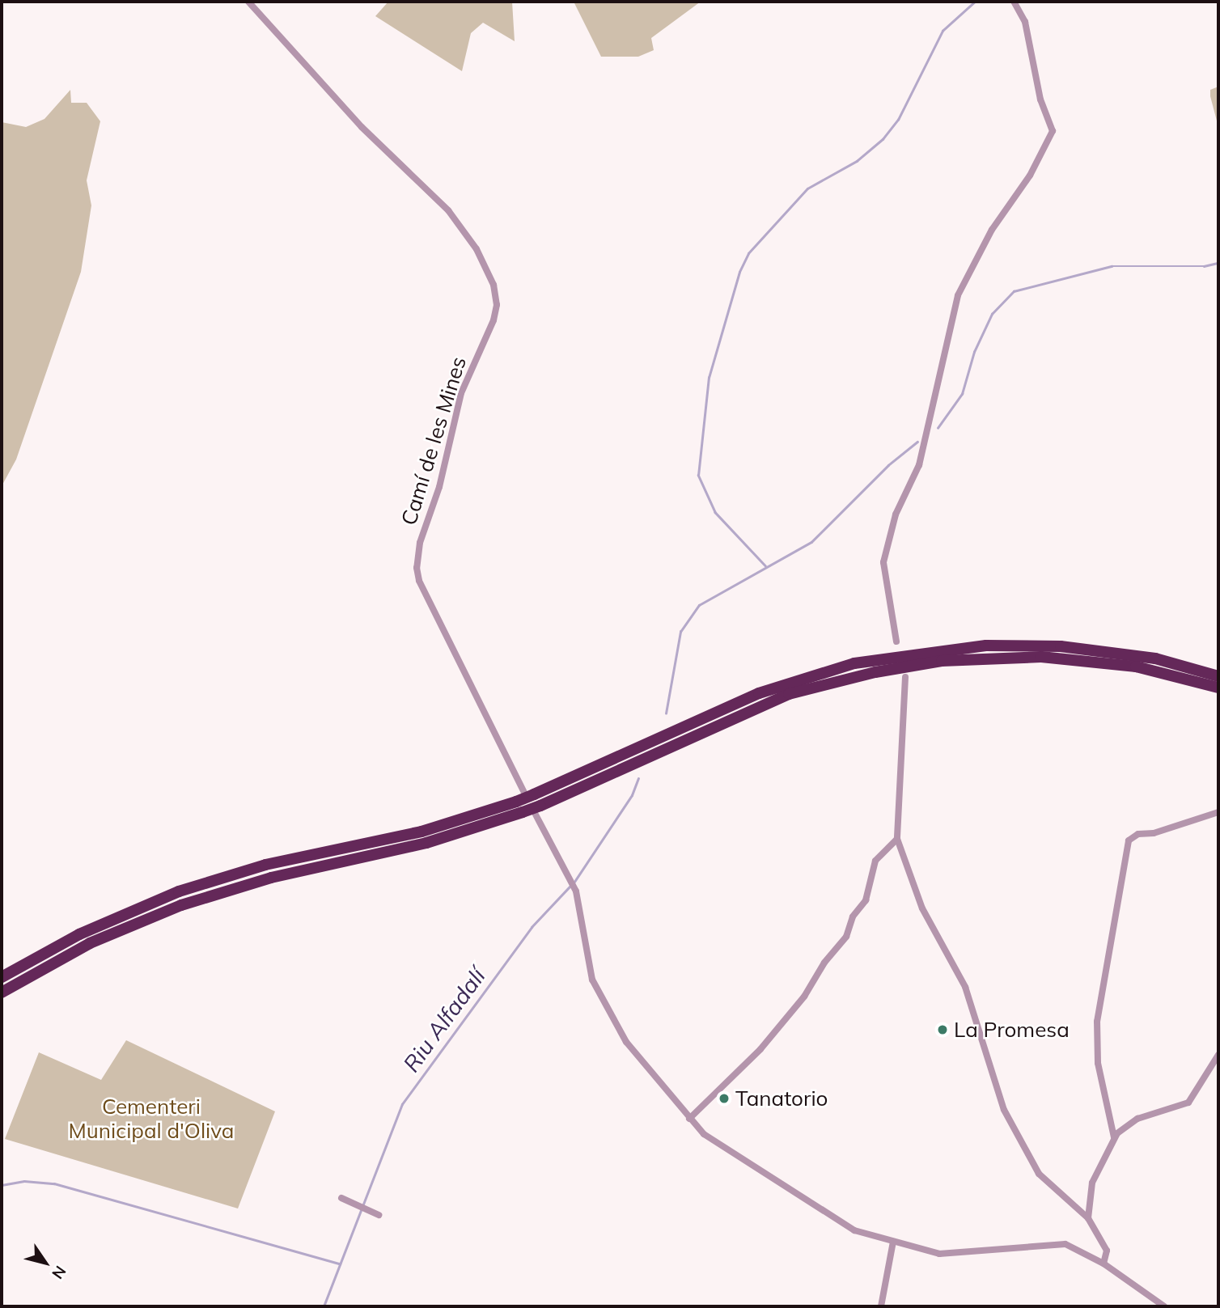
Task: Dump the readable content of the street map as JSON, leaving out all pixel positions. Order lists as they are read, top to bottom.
{
  "streets": {
    "street": ["Camí de les Mines"]
  },
  "water": ["Riu Alfadalí"],
  "parks": ["Cementeri Municipal d'Oliva"],
  "places": ["La Promesa", "Tanatorio"],
  "north": "bottom right"
}
